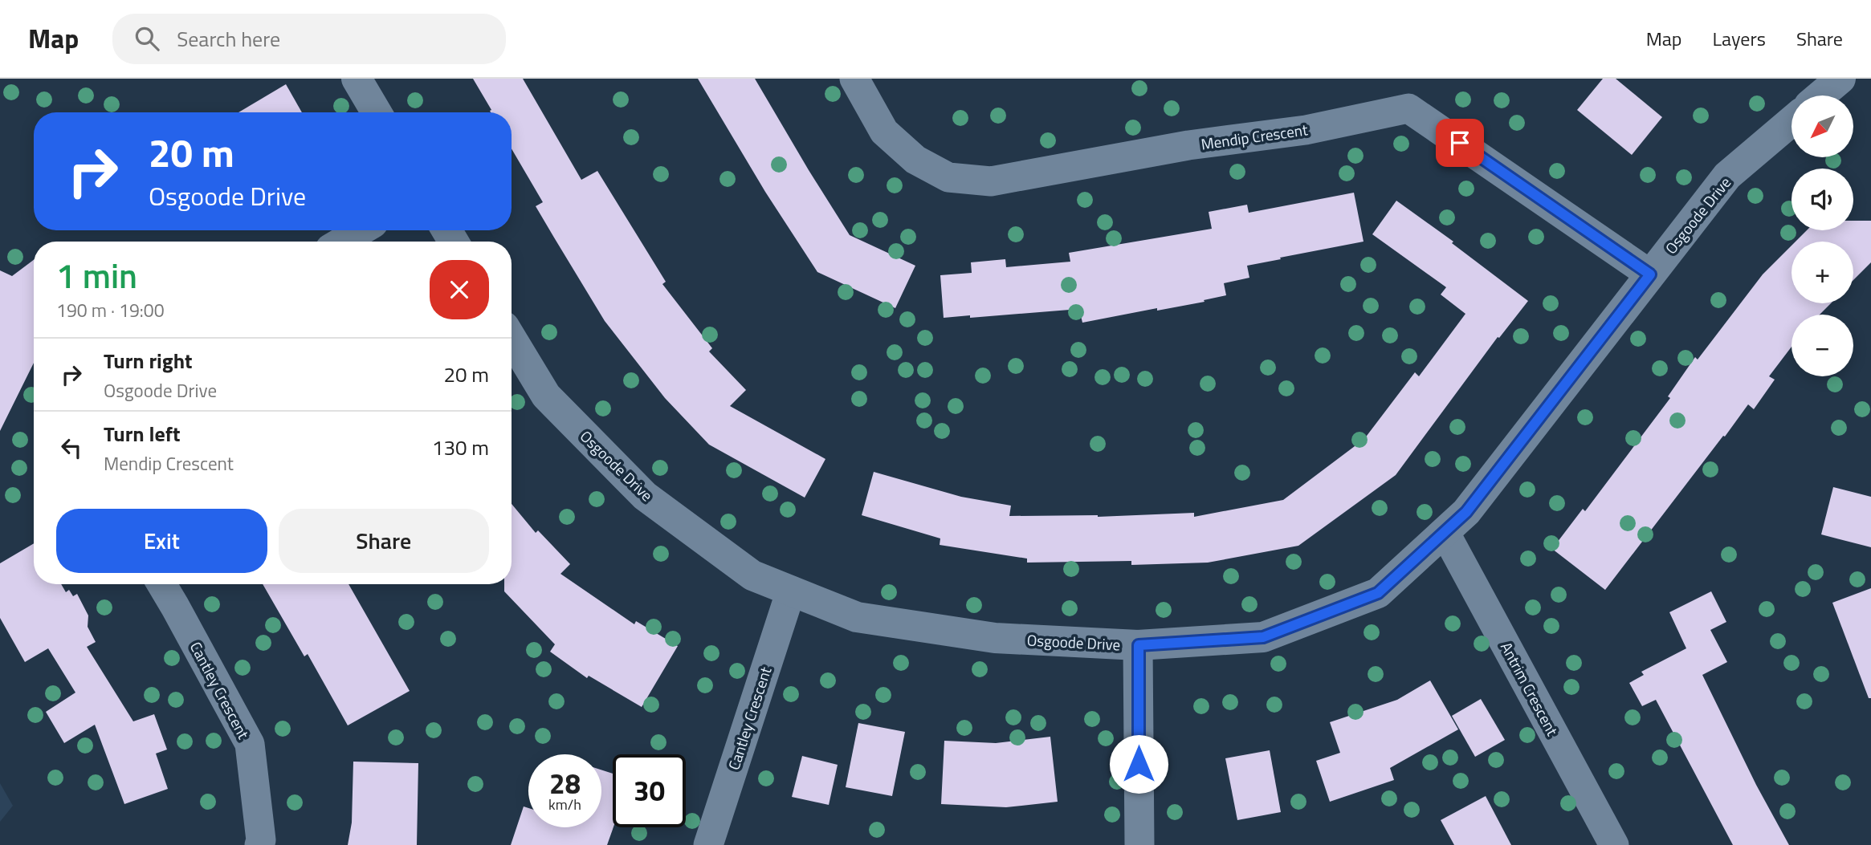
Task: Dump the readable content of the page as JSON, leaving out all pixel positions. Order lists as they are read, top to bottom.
{
  "streets": {
    "street": [
      "Mendip Crescent",
      "Osgoode Drive",
      "Antrim Crescent",
      "Cantley Crescent"
    ]
  },
  "crossings": [
    ["Mendip Crescent", "Osgoode Drive"],
    ["Osgoode Drive", "Antrim Crescent"],
    ["Osgoode Drive", "Cantley Crescent"]
  ],
  "north": "bottom left",
  "page": {
    "header": "Map",
    "search": "Search here",
    "nav": ["Map", "Layers", "Share"],
    "map_buttons": ["+", "−"],
    "turn": ["20 m", "Osgoode Drive"],
    "heading": ["1 min", "190 m · 19:00"],
    "list": [
      {
        "name": "Turn right",
        "note": "Osgoode Drive",
        "value": "20 m"
      },
      {
        "name": "Turn left",
        "note": "Mendip Crescent",
        "value": "130 m"
      }
    ],
    "buttons": ["Exit", "Share"],
    "speed": "28 km/h",
    "limit": "30"
  }
}
